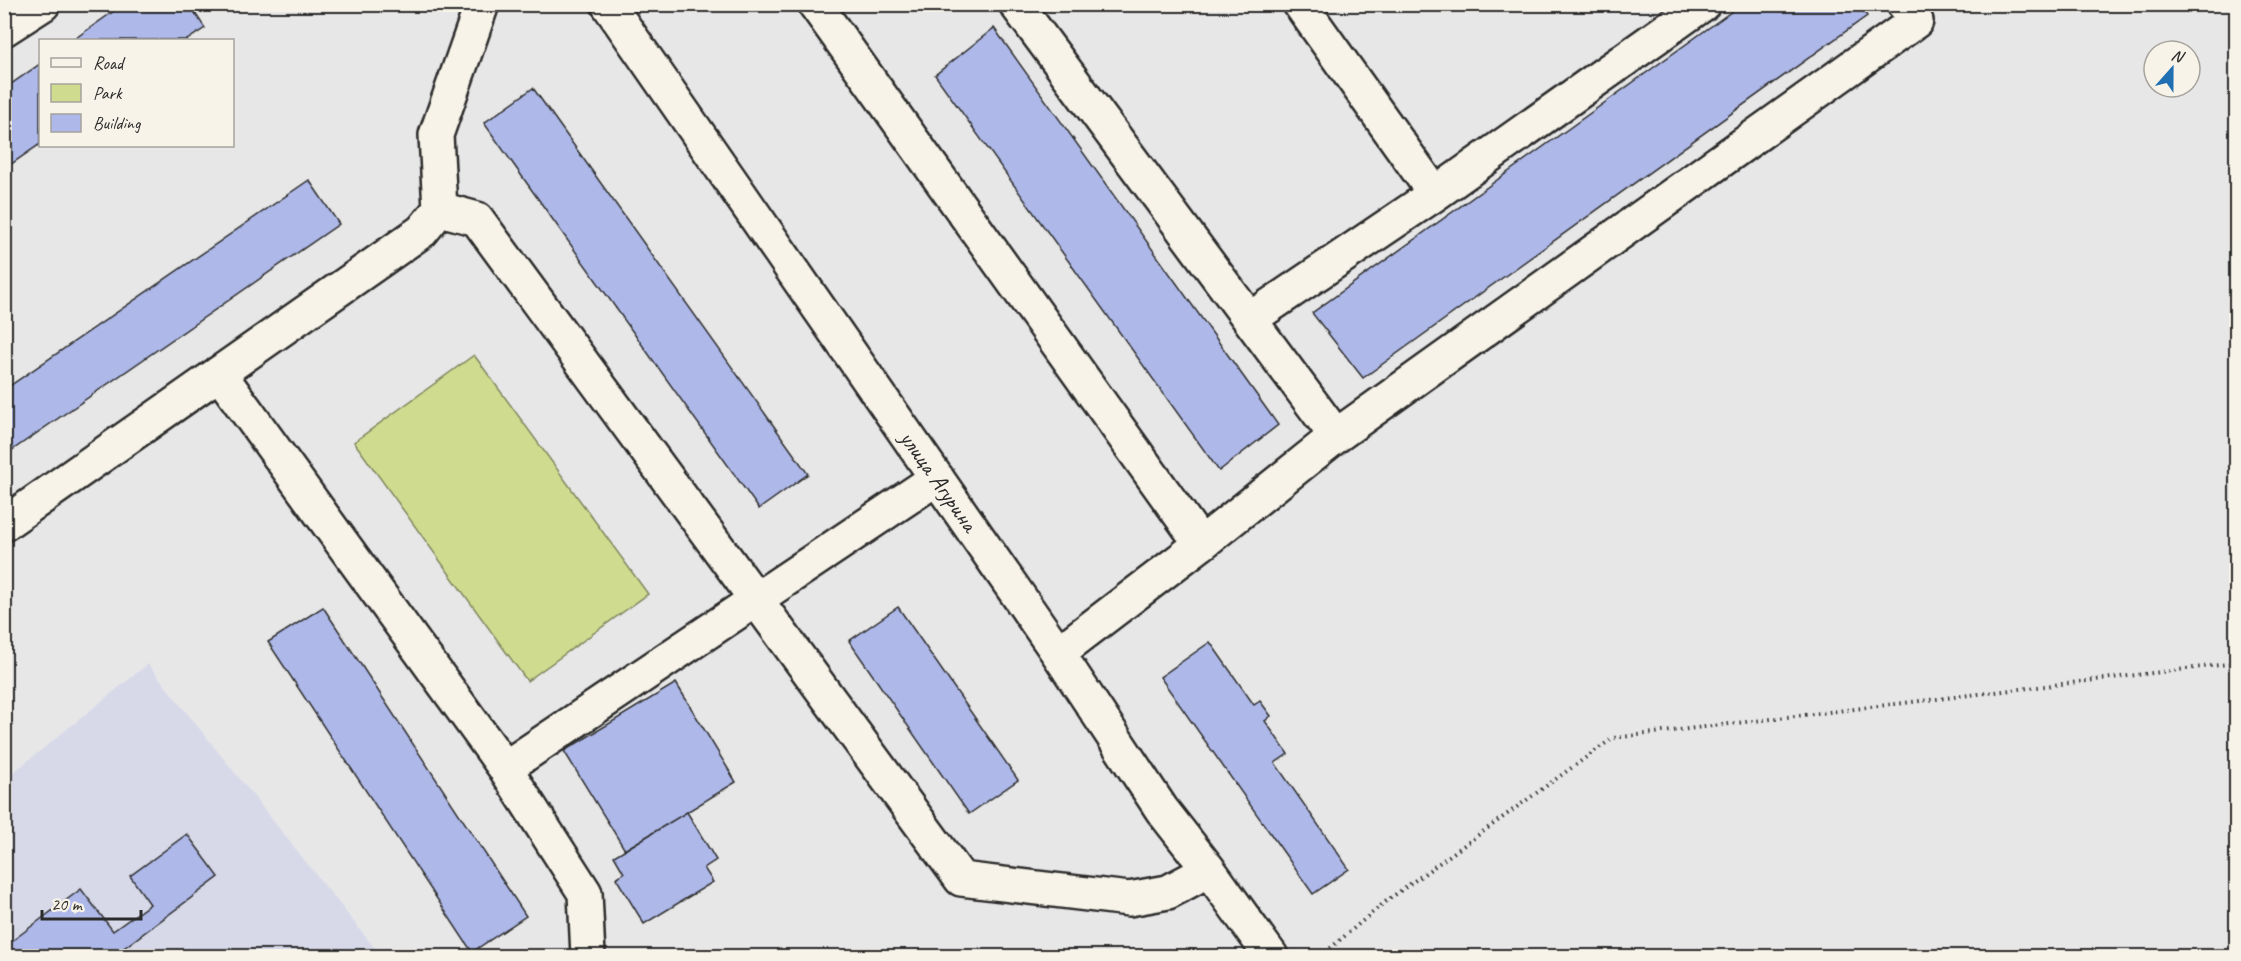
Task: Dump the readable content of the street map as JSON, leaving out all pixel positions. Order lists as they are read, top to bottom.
{
  "streets": {
    "street": ["улица Агурина"]
  },
  "legend": ["Road", "Park", "Building"],
  "scale_bar": "20 m",
  "north": "top"
}
